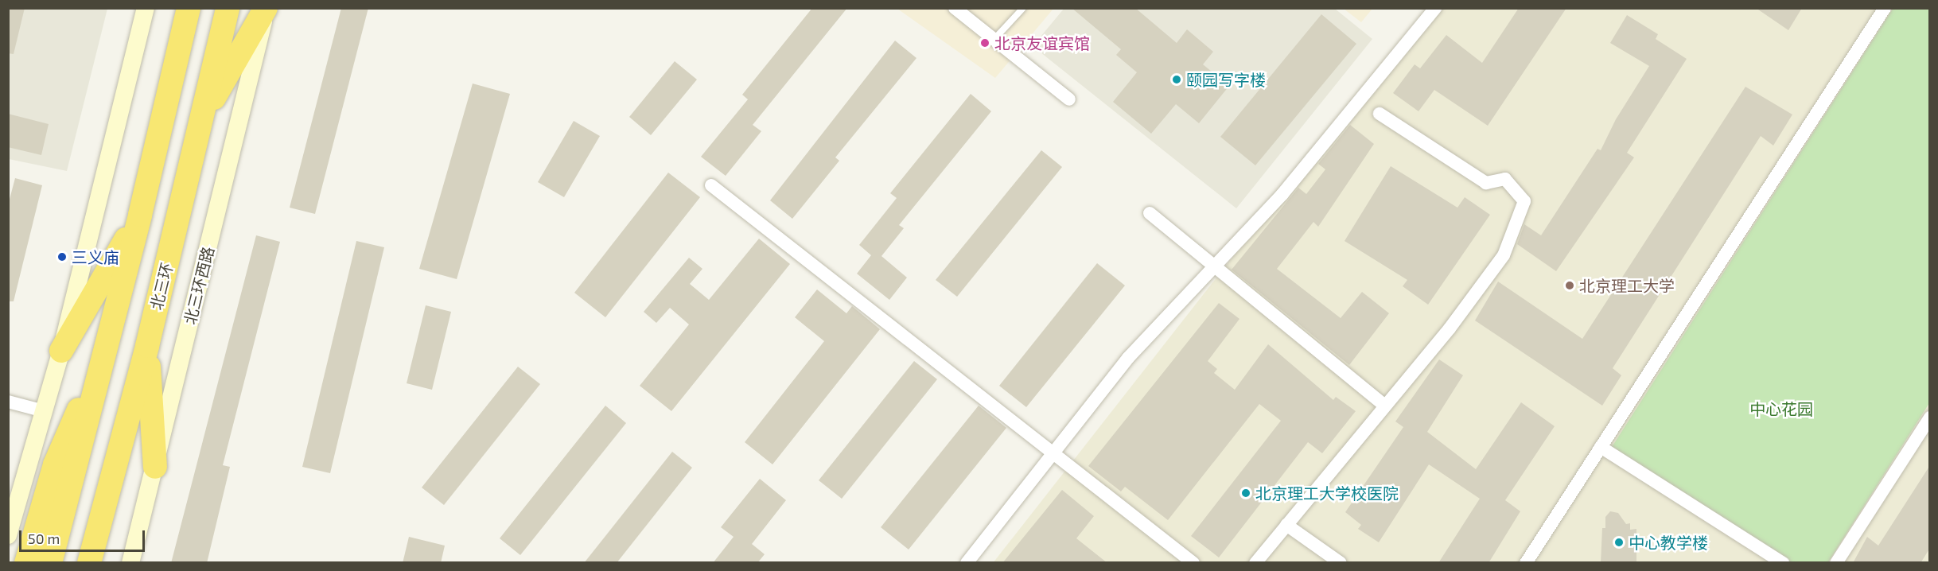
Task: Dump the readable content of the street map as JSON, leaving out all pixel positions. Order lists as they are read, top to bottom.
{
  "streets": {
    "highway": ["北三环"],
    "street": ["北三环西路"]
  },
  "parks": ["中心花园"],
  "places": [
    "北京友谊宾馆",
    "颐园写字楼",
    "三义庙",
    "北京理工大学",
    "北京理工大学校医院",
    "中心教学楼"
  ],
  "scale_bar": "50 m"
}
